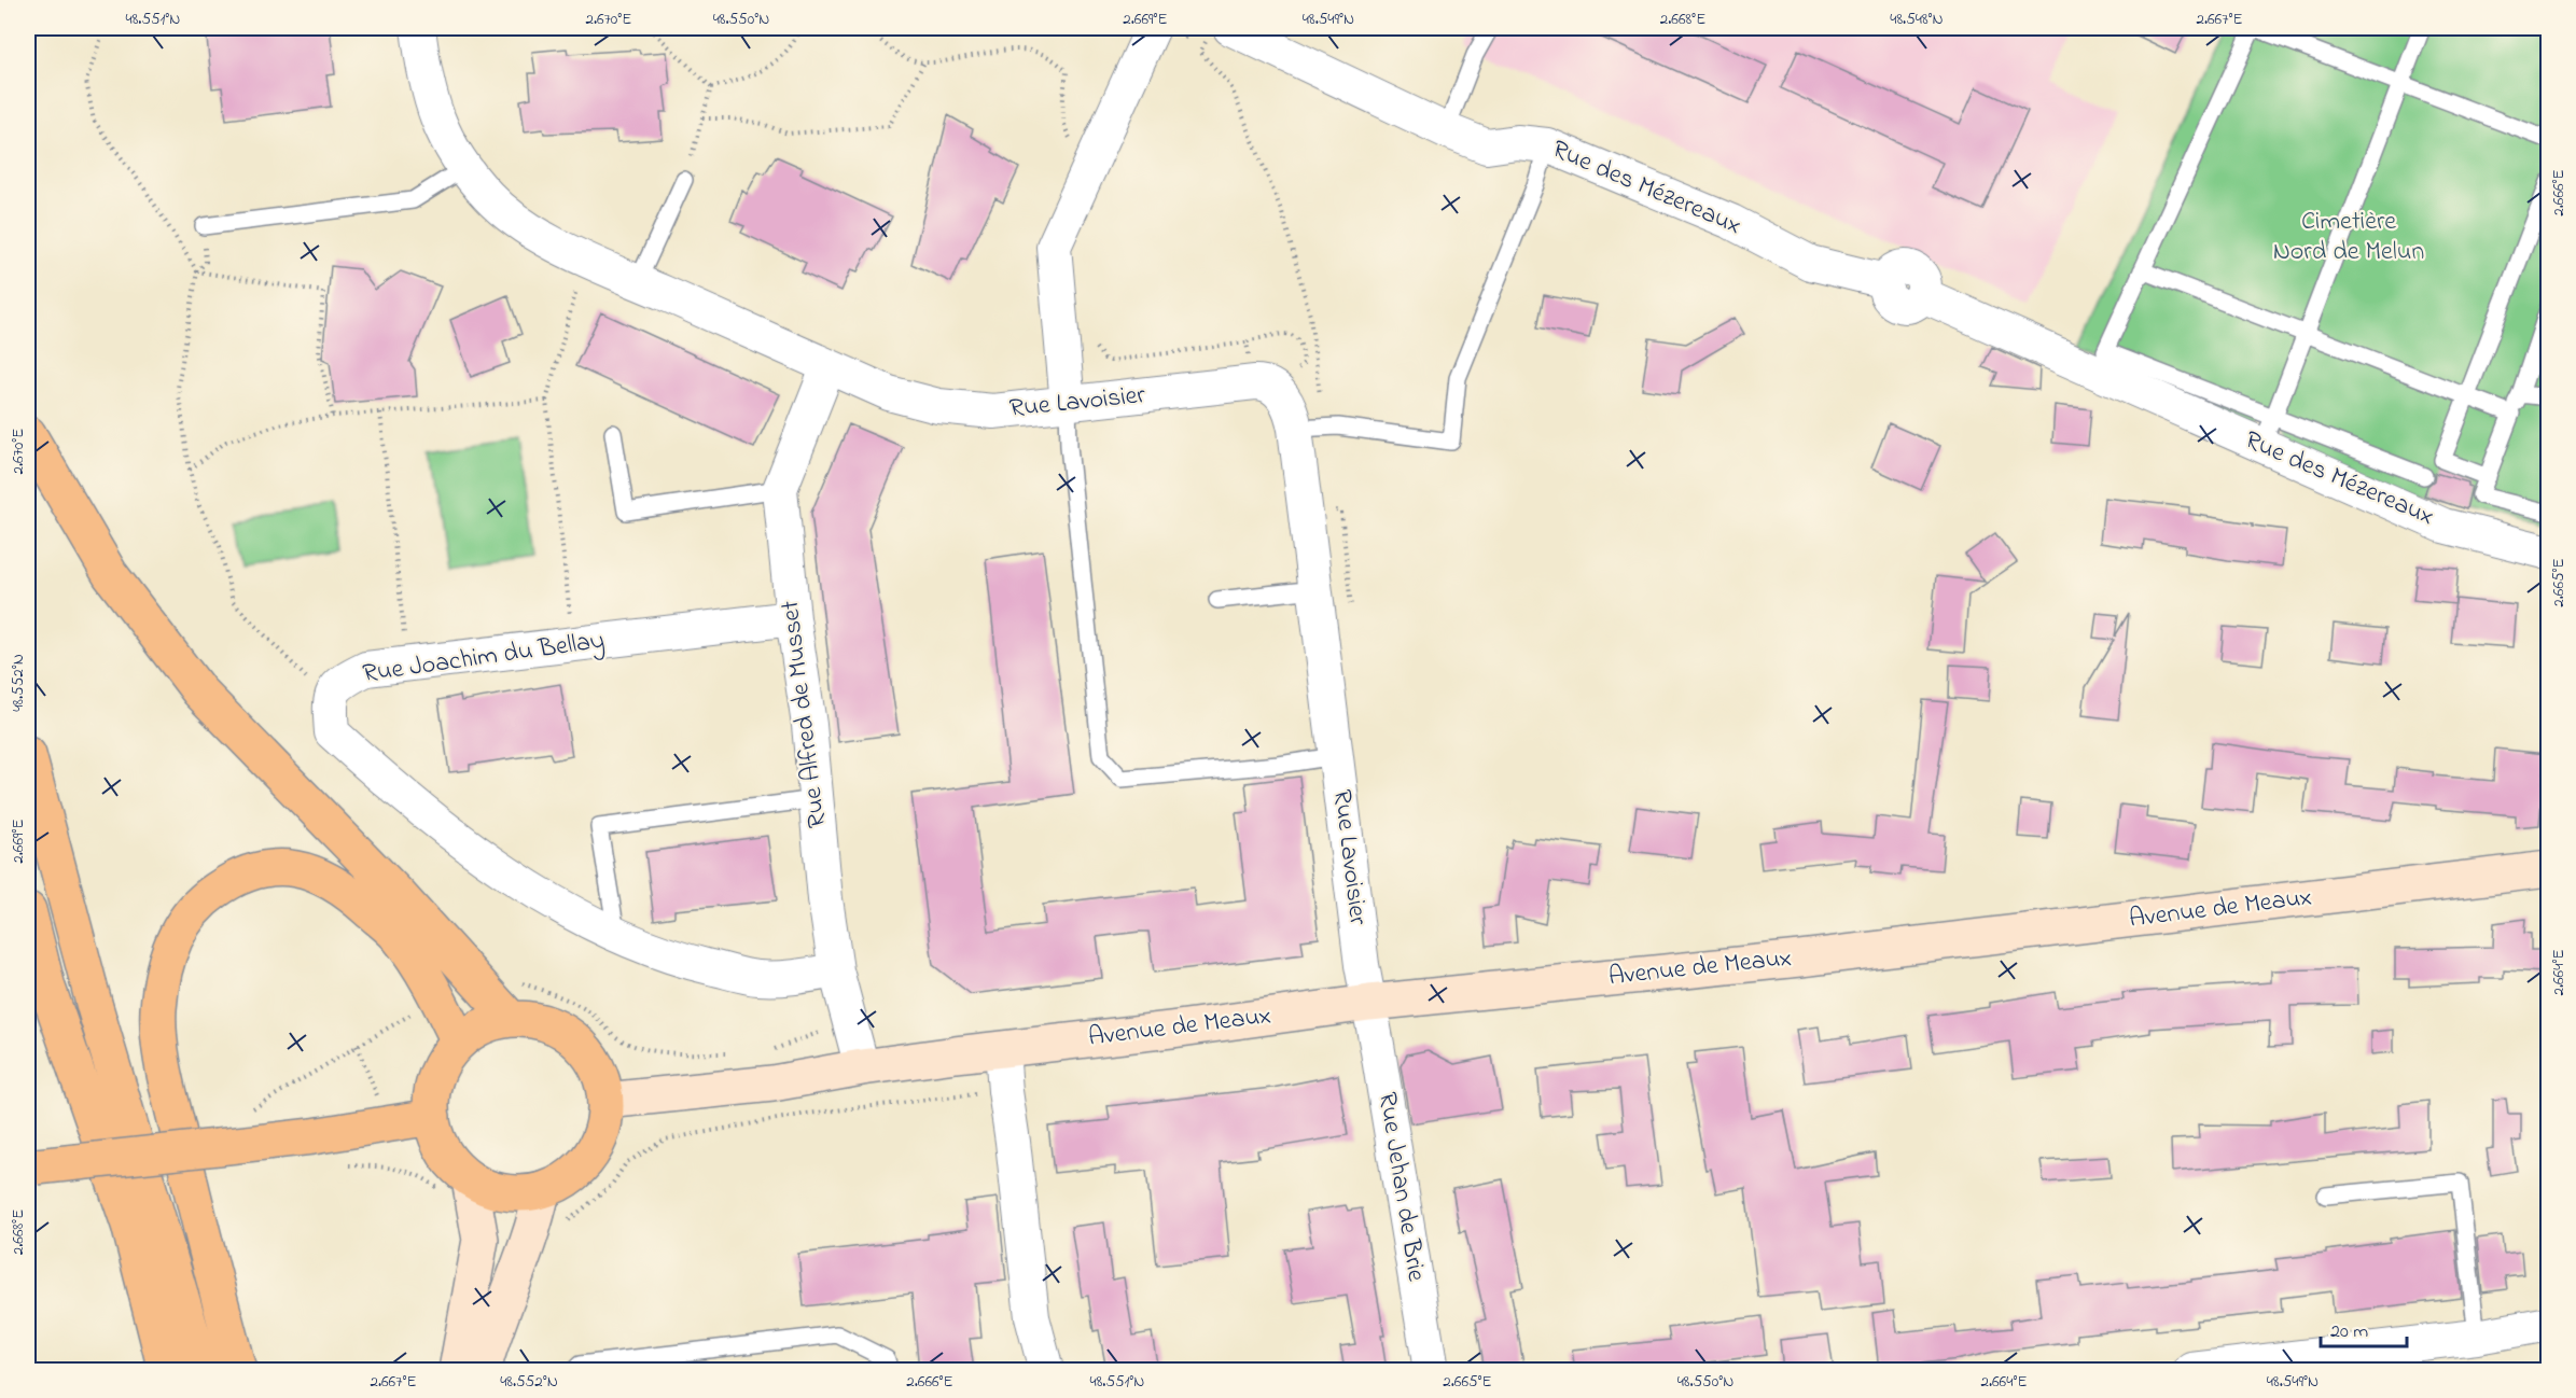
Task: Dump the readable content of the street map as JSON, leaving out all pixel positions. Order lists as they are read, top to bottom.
{
  "streets": {
    "main road": ["Avenue de Meaux"],
    "street": [
      "Rue des Mézereaux",
      "Rue Lavoisier",
      "Rue Joachim du Bellay",
      "Rue Alfred de Musset",
      "Rue Jehan de Brie"
    ]
  },
  "crossings": [
    ["Rue Lavoisier", "Rue Alfred de Musset"],
    ["Rue Lavoisier", "Avenue de Meaux"],
    ["Rue Lavoisier", "Rue Jehan de Brie"],
    ["Rue Joachim du Bellay", "Rue Alfred de Musset"],
    ["Rue Alfred de Musset", "Avenue de Meaux"],
    ["Avenue de Meaux", "Rue Jehan de Brie"]
  ],
  "parks": ["Cimetière Nord de Melun"],
  "scale_bar": "20 m",
  "coordinates": [
    "48.551°N",
    "2.670°E",
    "48.550°N",
    "2.669°E",
    "48.549°N",
    "2.668°E",
    "48.548°N",
    "2.667°E",
    "2.666°E",
    "2.665°E",
    "48.552°N",
    "2.664°E"
  ]
}
